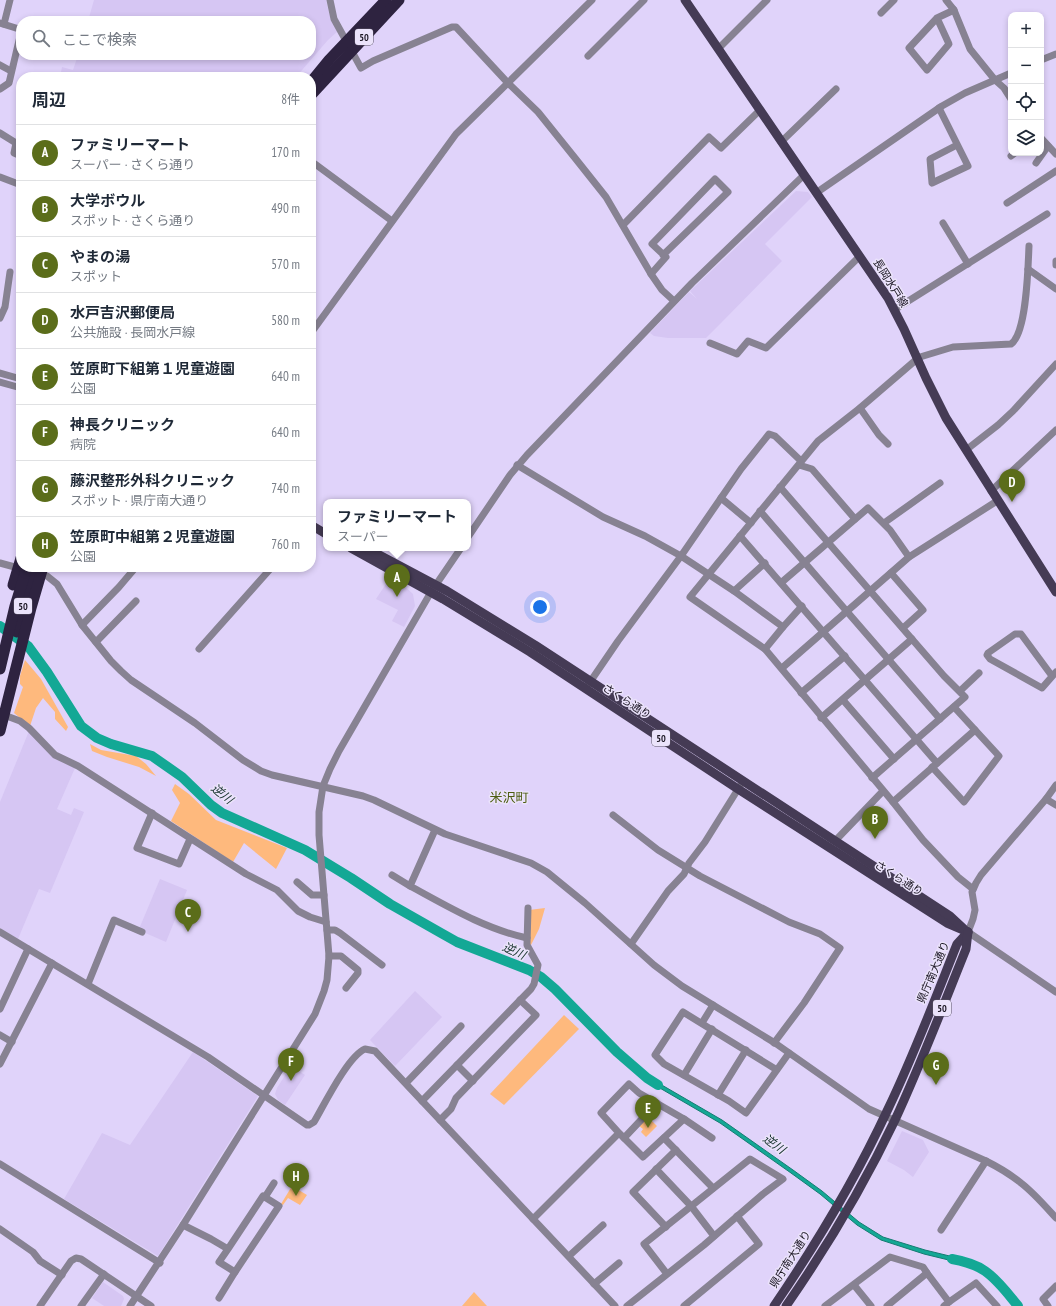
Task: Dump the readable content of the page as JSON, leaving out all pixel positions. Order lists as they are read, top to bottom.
{
  "streets": {
    "highway": ["50"],
    "main road": ["長岡水戸線", "さくら通り", "県庁南大通り"]
  },
  "crossings": [
    ["さくら通り", "県庁南大通り"]
  ],
  "districts": ["米沢町"],
  "water": ["逆川"],
  "page": {
    "map_buttons": ["+", "−"],
    "search": "ここで検索",
    "heading": ["周辺", "8件"],
    "list": [
      {
        "mark": "A",
        "name": "ファミリーマート",
        "note": "スーパー · さくら通り",
        "value": "170 m"
      },
      {
        "mark": "B",
        "name": "大学ボウル",
        "note": "スポット · さくら通り",
        "value": "490 m"
      },
      {
        "mark": "C",
        "name": "やまの湯",
        "note": "スポット",
        "value": "570 m"
      },
      {
        "mark": "D",
        "name": "水戸吉沢郵便局",
        "note": "公共施設 · 長岡水戸線",
        "value": "580 m"
      },
      {
        "mark": "E",
        "name": "笠原町下組第１児童遊園",
        "note": "公園",
        "value": "640 m"
      },
      {
        "mark": "F",
        "name": "神長クリニック",
        "note": "病院",
        "value": "640 m"
      },
      {
        "mark": "G",
        "name": "藤沢整形外科クリニック",
        "note": "スポット · 県庁南大通り",
        "value": "740 m"
      },
      {
        "mark": "H",
        "name": "笠原町中組第２児童遊園",
        "note": "公園",
        "value": "760 m"
      }
    ],
    "pins": [
      "D",
      "A",
      "B",
      "C",
      "F",
      "G",
      "E",
      "H"
    ],
    "popup": ["ファミリーマート", "スーパー"]
  }
}
